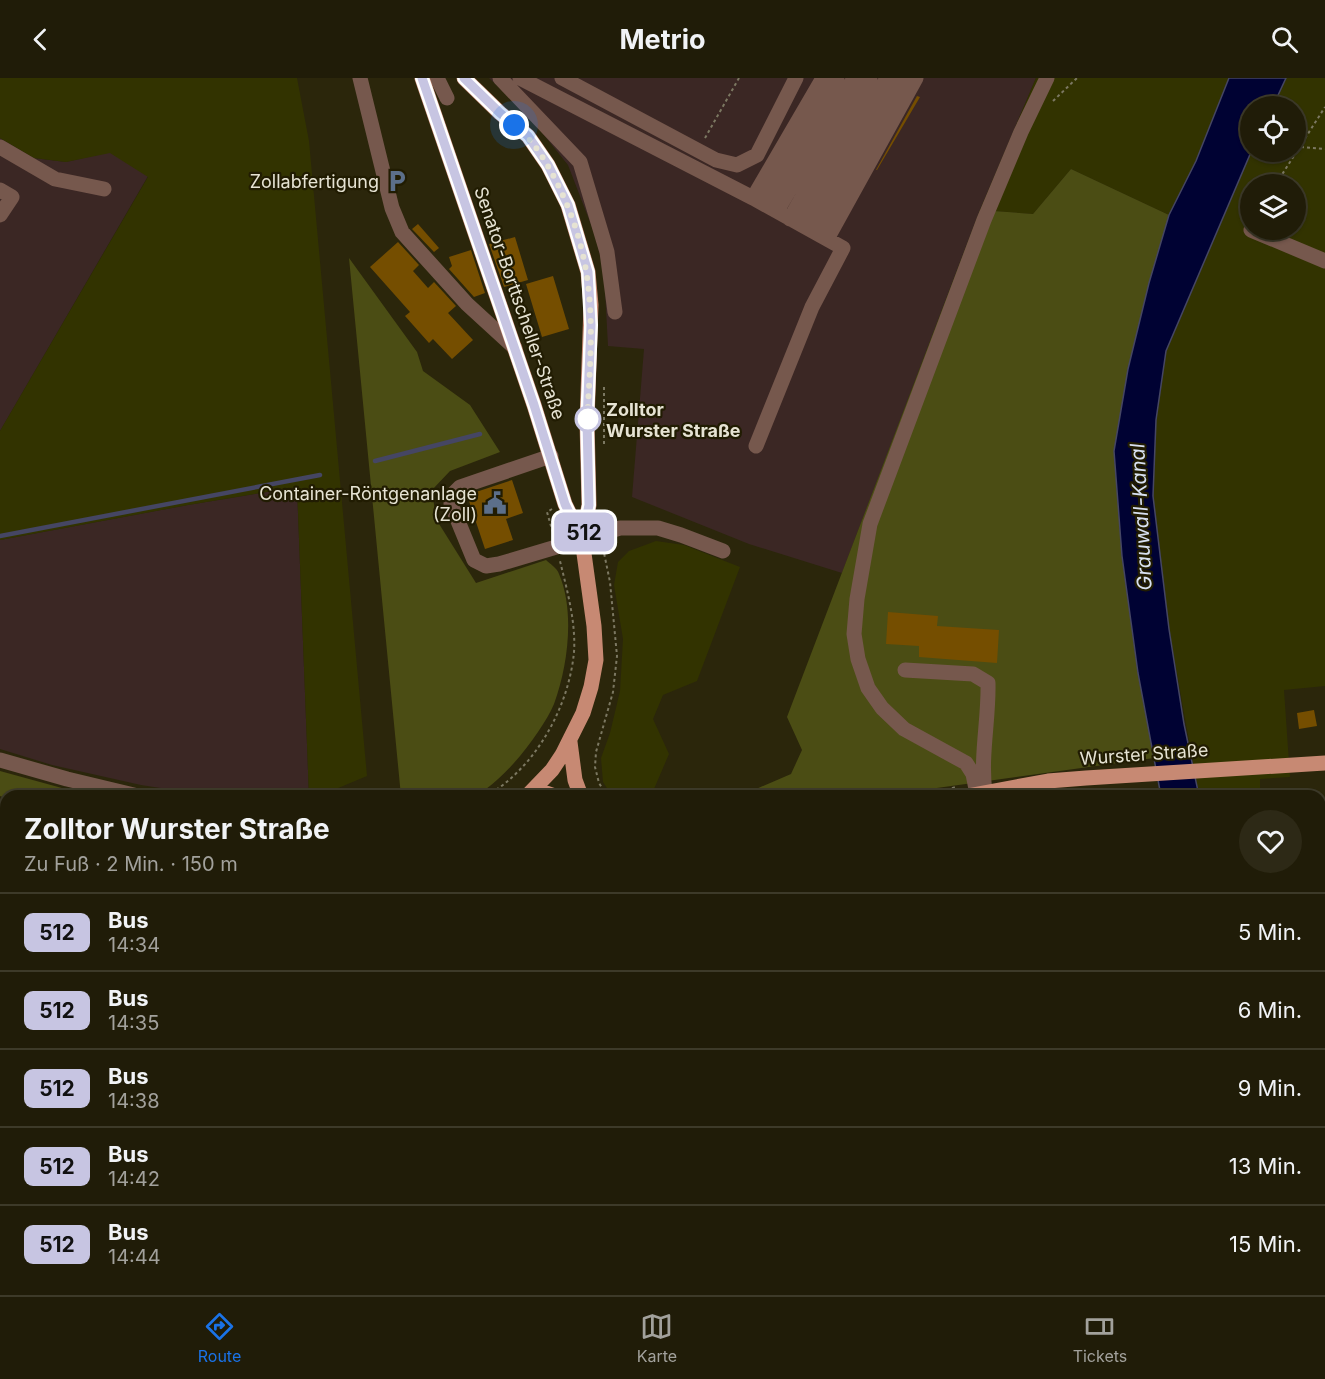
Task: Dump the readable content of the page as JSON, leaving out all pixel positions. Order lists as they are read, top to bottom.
{
  "streets": {
    "main road": ["Senator-Borttscheller-Straße", "Wurster Straße"]
  },
  "water": ["Grauwall-Kanal"],
  "places": {
    "parking": ["Zollabfertigung"],
    "other": ["Zolltor Wurster Straße"],
    "public building": ["Container-Röntgenanlage (Zoll)"]
  },
  "lines": ["bus line 512"],
  "page": {
    "header": "Metrio",
    "on_map": "512",
    "heading": ["Zolltor Wurster Straße", "Zu Fuß · 2 Min. · 150 m"],
    "list": [
      {
        "mark": "512",
        "name": "Bus",
        "note": "14:34",
        "value": "5 Min."
      },
      {
        "mark": "512",
        "name": "Bus",
        "note": "14:35",
        "value": "6 Min."
      },
      {
        "mark": "512",
        "name": "Bus",
        "note": "14:38",
        "value": "9 Min."
      },
      {
        "mark": "512",
        "name": "Bus",
        "note": "14:42",
        "value": "13 Min."
      },
      {
        "mark": "512",
        "name": "Bus",
        "note": "14:44",
        "value": "15 Min."
      }
    ],
    "tabs": ["Route", "Karte", "Tickets"]
  }
}
